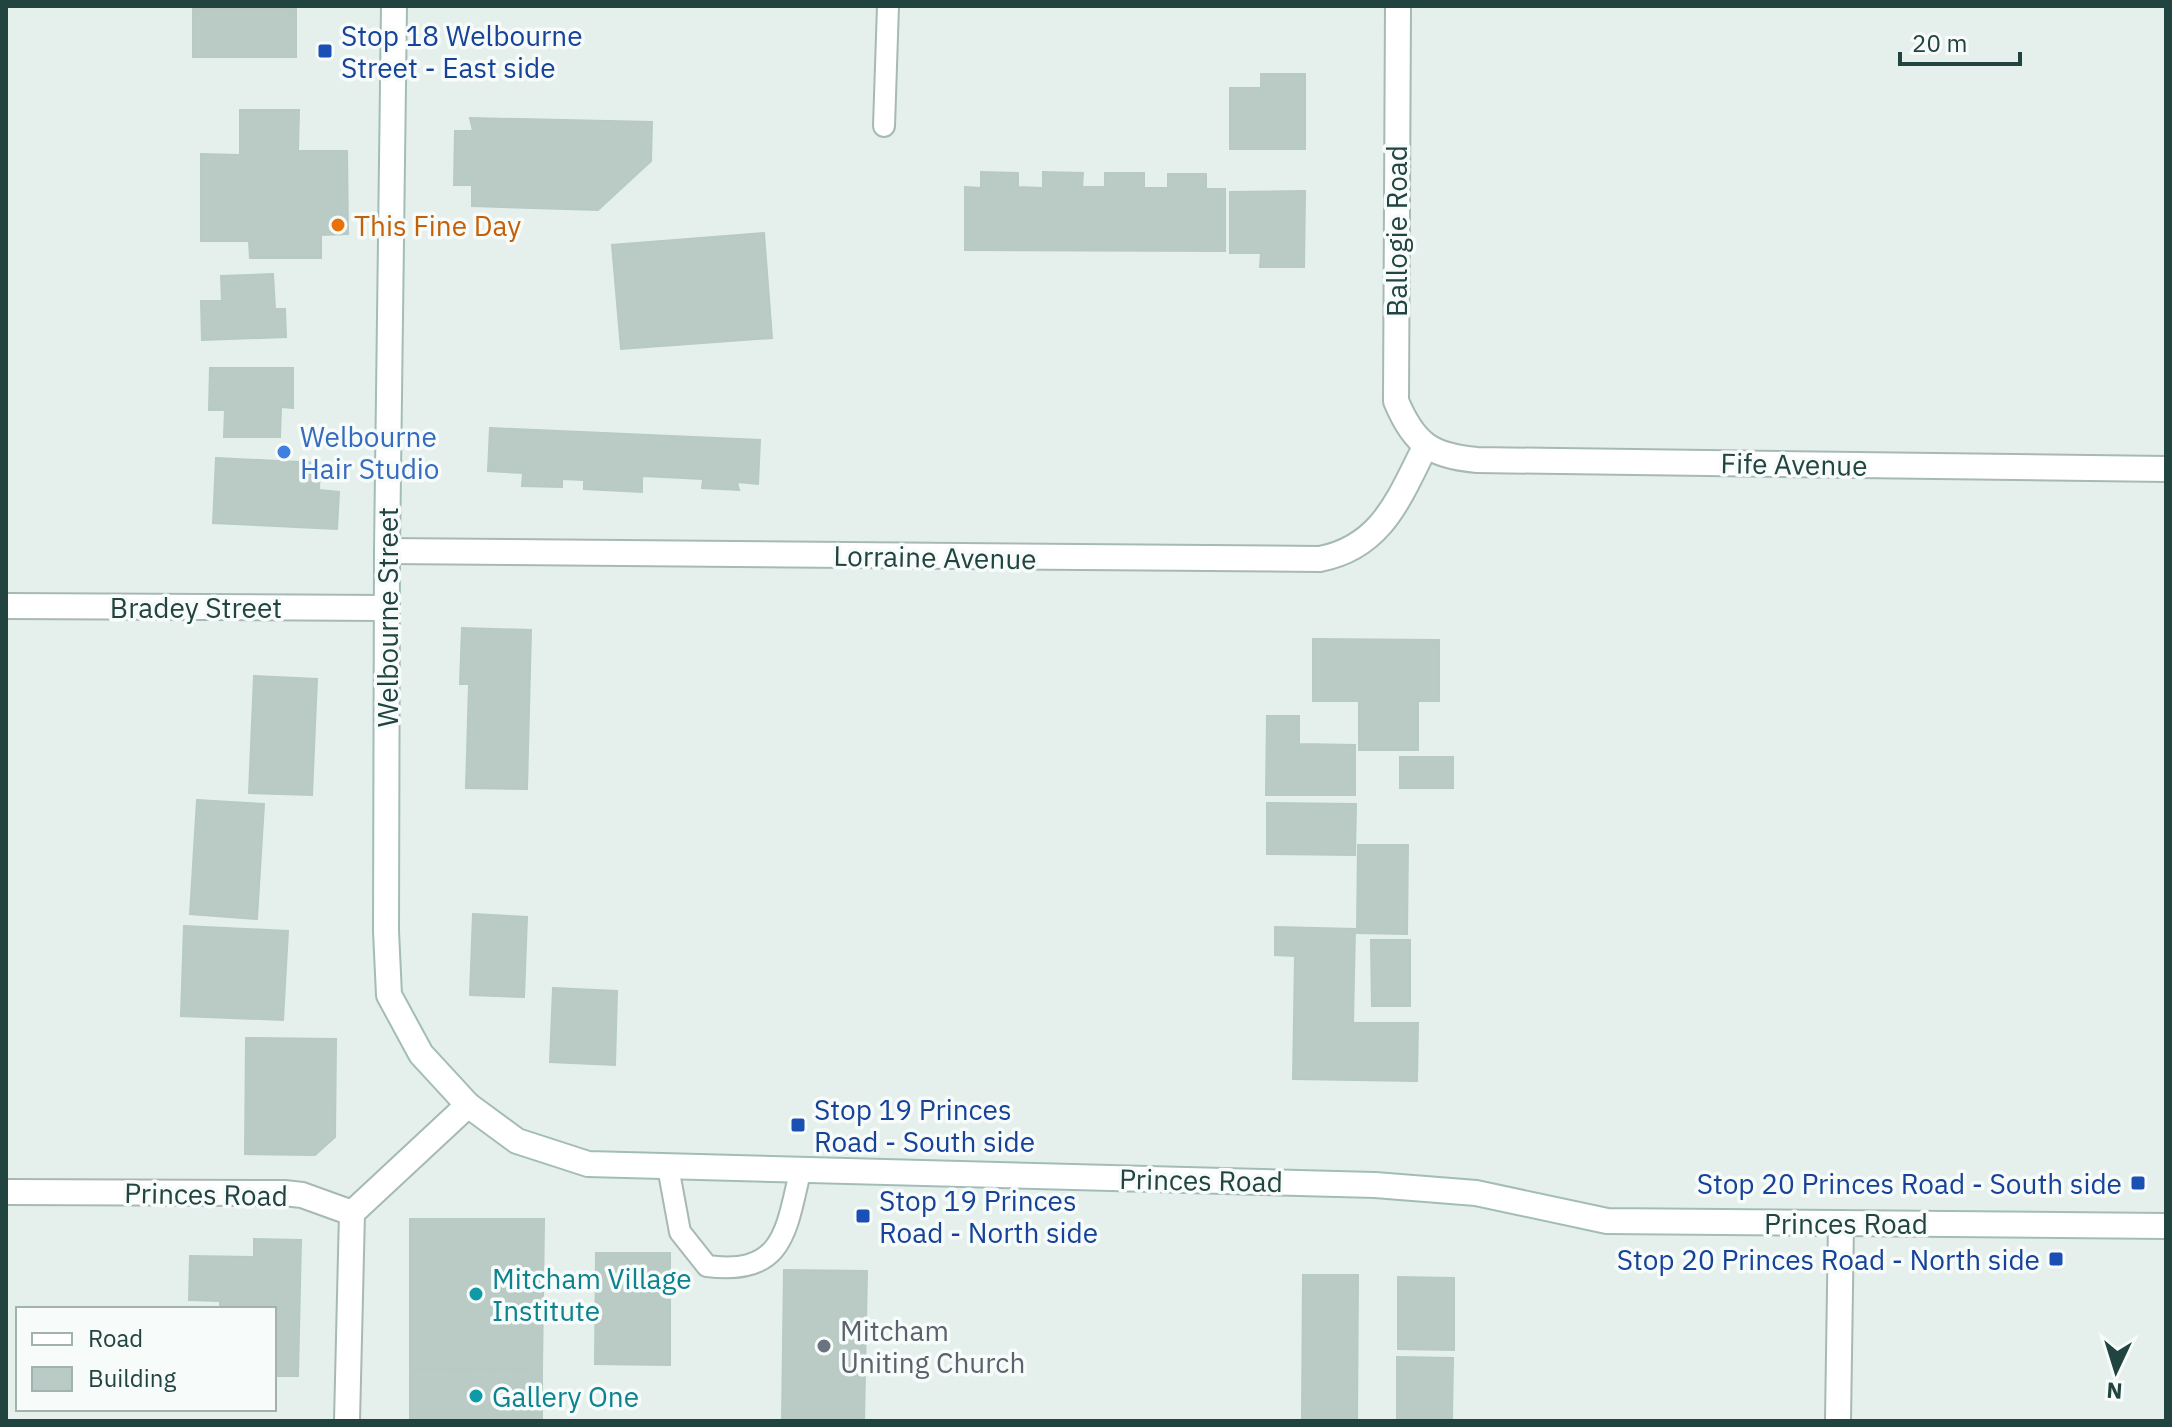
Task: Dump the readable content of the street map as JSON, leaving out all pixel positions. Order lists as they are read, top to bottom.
{
  "streets": {
    "street": [
      "Ballogie Road",
      "Fife Avenue",
      "Lorraine Avenue",
      "Bradey Street",
      "Welbourne Street",
      "Princes Road"
    ]
  },
  "crossings": [
    ["Ballogie Road", "Fife Avenue"],
    ["Ballogie Road", "Lorraine Avenue"],
    ["Fife Avenue", "Lorraine Avenue"],
    ["Lorraine Avenue", "Welbourne Street"],
    ["Bradey Street", "Welbourne Street"],
    ["Welbourne Street", "Princes Road"]
  ],
  "places": {
    "transit": [
      "Stop 18 Welbourne Street - East side",
      "Stop 19 Princes Road - South side",
      "Stop 20 Princes Road - South side",
      "Stop 19 Princes Road - North side",
      "Stop 20 Princes Road - North side"
    ],
    "other": [
      "This Fine Day",
      "Welbourne Hair Studio",
      "Mitcham Village Institute",
      "Mitcham Uniting Church",
      "Gallery One"
    ]
  },
  "legend": ["Road", "Building"],
  "scale_bar": "20 m",
  "north": "bottom"
}
